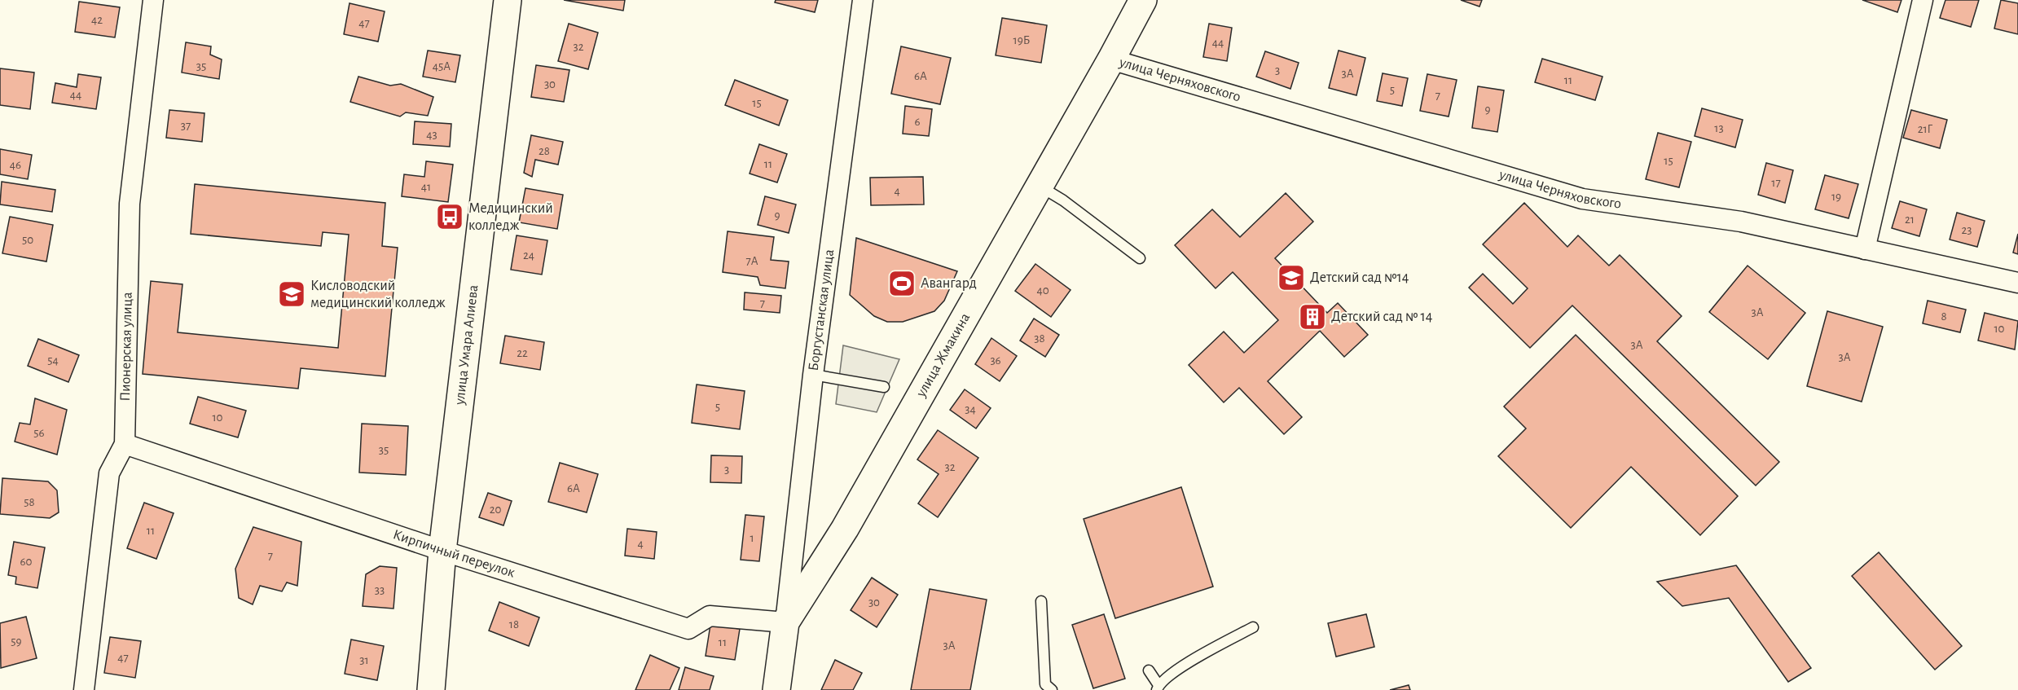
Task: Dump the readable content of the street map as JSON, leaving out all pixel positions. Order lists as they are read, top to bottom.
{
  "streets": {
    "street": [
      "улица Черняховского",
      "Боргустанская улица",
      "улица Умара Алиева",
      "Пионерская улица",
      "улица Жмакина",
      "Кирпичный переулок"
    ]
  },
  "crossings": [
    ["улица Черняховского", "улица Жмакина"],
    ["Боргустанская улица", "улица Жмакина"],
    ["Боргустанская улица", "Кирпичный переулок"],
    ["улица Умара Алиева", "Кирпичный переулок"],
    ["Пионерская улица", "Кирпичный переулок"],
    ["улица Жмакина", "Кирпичный переулок"]
  ],
  "places": {
    "bus stop": ["Медицинский колледж"],
    "school or university": ["Детский сад №14", "Кисловодский медицинский колледж"],
    "sports": ["Авангард"],
    "building": ["Детский сад № 14"]
  },
  "house_numbers": [
    "42",
    "47",
    "19Б",
    "44",
    "32",
    "35",
    "45А",
    "3",
    "3А",
    "6А",
    "11",
    "30",
    "5",
    "44",
    "7",
    "15",
    "9",
    "6",
    "37",
    "13",
    "21Г",
    "43",
    "28",
    "15",
    "11",
    "46",
    "17",
    "41",
    "4",
    "19",
    "9",
    "21",
    "23",
    "50",
    "24",
    "7А",
    "40",
    "7",
    "3А",
    "8",
    "10",
    "38",
    "3А",
    "22",
    "3А",
    "54",
    "36",
    "5",
    "34",
    "10",
    "56",
    "35",
    "32",
    "3",
    "6А",
    "58",
    "20",
    "11",
    "1",
    "4",
    "7",
    "60",
    "33",
    "30",
    "18",
    "59",
    "11",
    "3А",
    "47",
    "31"
  ]
}
